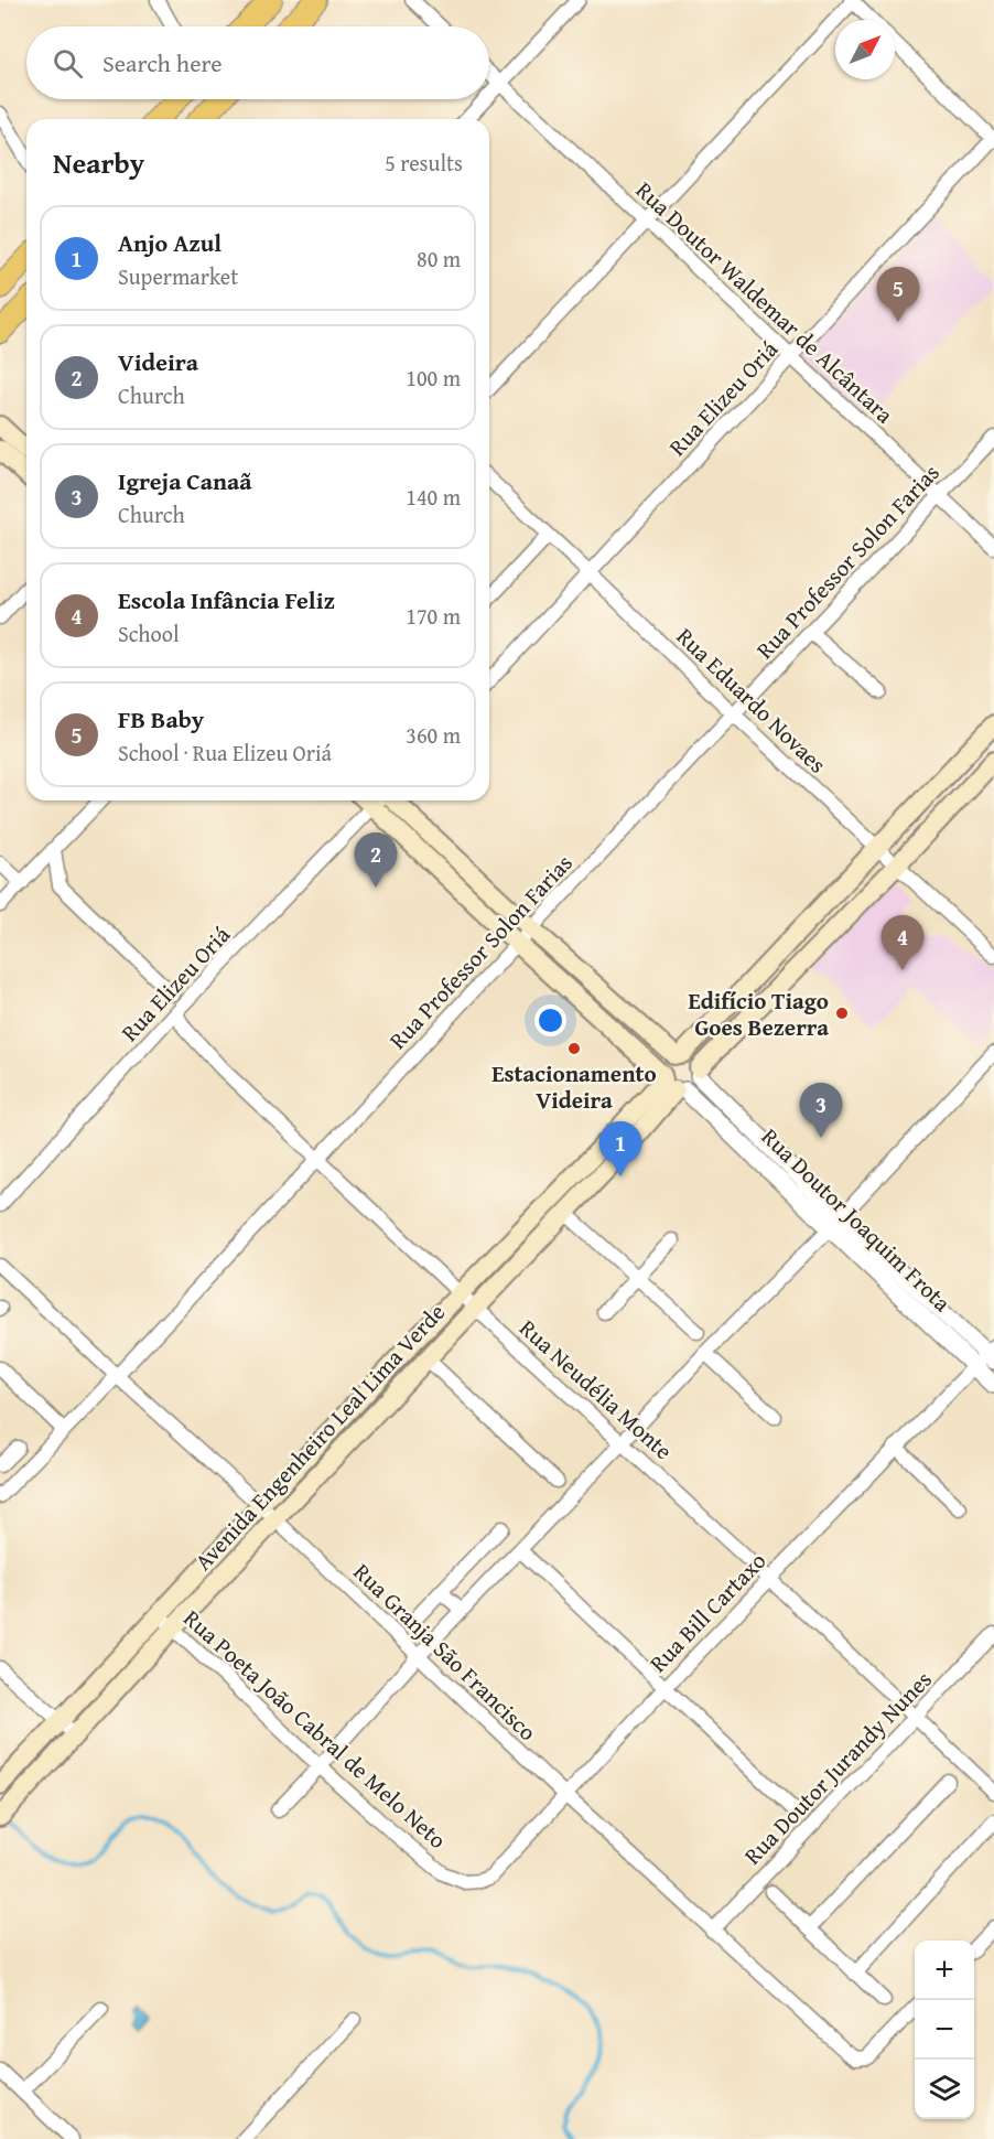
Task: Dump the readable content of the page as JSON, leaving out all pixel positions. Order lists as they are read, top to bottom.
{
  "streets": {
    "main road": ["Rua Doutor Joaquim Frota", "Avenida Engenheiro Leal Lima Verde"],
    "street": [
      "Rua Doutor Waldemar de Alcântara",
      "Rua Elizeu Oriá",
      "Rua Professor Solon Farias",
      "Rua Eduardo Novaes",
      "Rua Neudélia Monte",
      "Rua Bill Cartaxo",
      "Rua Granja São Francisco",
      "Rua Poeta João Cabral de Melo Neto",
      "Rua Doutor Jurandy Nunes"
    ]
  },
  "crossings": [
    ["Rua Doutor Waldemar de Alcântara", "Rua Elizeu Oriá"],
    ["Rua Doutor Waldemar de Alcântara", "Rua Professor Solon Farias"],
    ["Rua Elizeu Oriá", "Rua Eduardo Novaes"],
    ["Rua Elizeu Oriá", "Rua Neudélia Monte"],
    ["Rua Professor Solon Farias", "Rua Eduardo Novaes"],
    ["Rua Professor Solon Farias", "Rua Doutor Joaquim Frota"],
    ["Rua Professor Solon Farias", "Rua Neudélia Monte"],
    ["Rua Professor Solon Farias", "Rua Granja São Francisco"],
    ["Rua Doutor Joaquim Frota", "Avenida Engenheiro Leal Lima Verde"],
    ["Rua Doutor Joaquim Frota", "Rua Bill Cartaxo"],
    ["Rua Neudélia Monte", "Avenida Engenheiro Leal Lima Verde"],
    ["Rua Neudélia Monte", "Rua Bill Cartaxo"],
    ["Rua Neudélia Monte", "Rua Doutor Jurandy Nunes"],
    ["Avenida Engenheiro Leal Lima Verde", "Rua Granja São Francisco"],
    ["Avenida Engenheiro Leal Lima Verde", "Rua Poeta João Cabral de Melo Neto"],
    ["Rua Bill Cartaxo", "Rua Granja São Francisco"],
    ["Rua Bill Cartaxo", "Rua Poeta João Cabral de Melo Neto"],
    ["Rua Granja São Francisco", "Rua Doutor Jurandy Nunes"]
  ],
  "places": ["Edifício Tiago Goes Bezerra", "Estacionamento Videira"],
  "north": "top right",
  "page": {
    "search": "Search here",
    "heading": ["Nearby", "5 results"],
    "list": [
      {
        "mark": "1",
        "name": "Anjo Azul",
        "note": "Supermarket",
        "value": "80 m"
      },
      {
        "mark": "2",
        "name": "Videira",
        "note": "Church",
        "value": "100 m"
      },
      {
        "mark": "3",
        "name": "Igreja Canaã",
        "note": "Church",
        "value": "140 m"
      },
      {
        "mark": "4",
        "name": "Escola Infância Feliz",
        "note": "School",
        "value": "170 m"
      },
      {
        "mark": "5",
        "name": "FB Baby",
        "note": "School · Rua Elizeu Oriá",
        "value": "360 m"
      }
    ],
    "pins": [
      "5",
      "2",
      "4",
      "3",
      "1"
    ],
    "map_buttons": ["+", "−"]
  }
}
